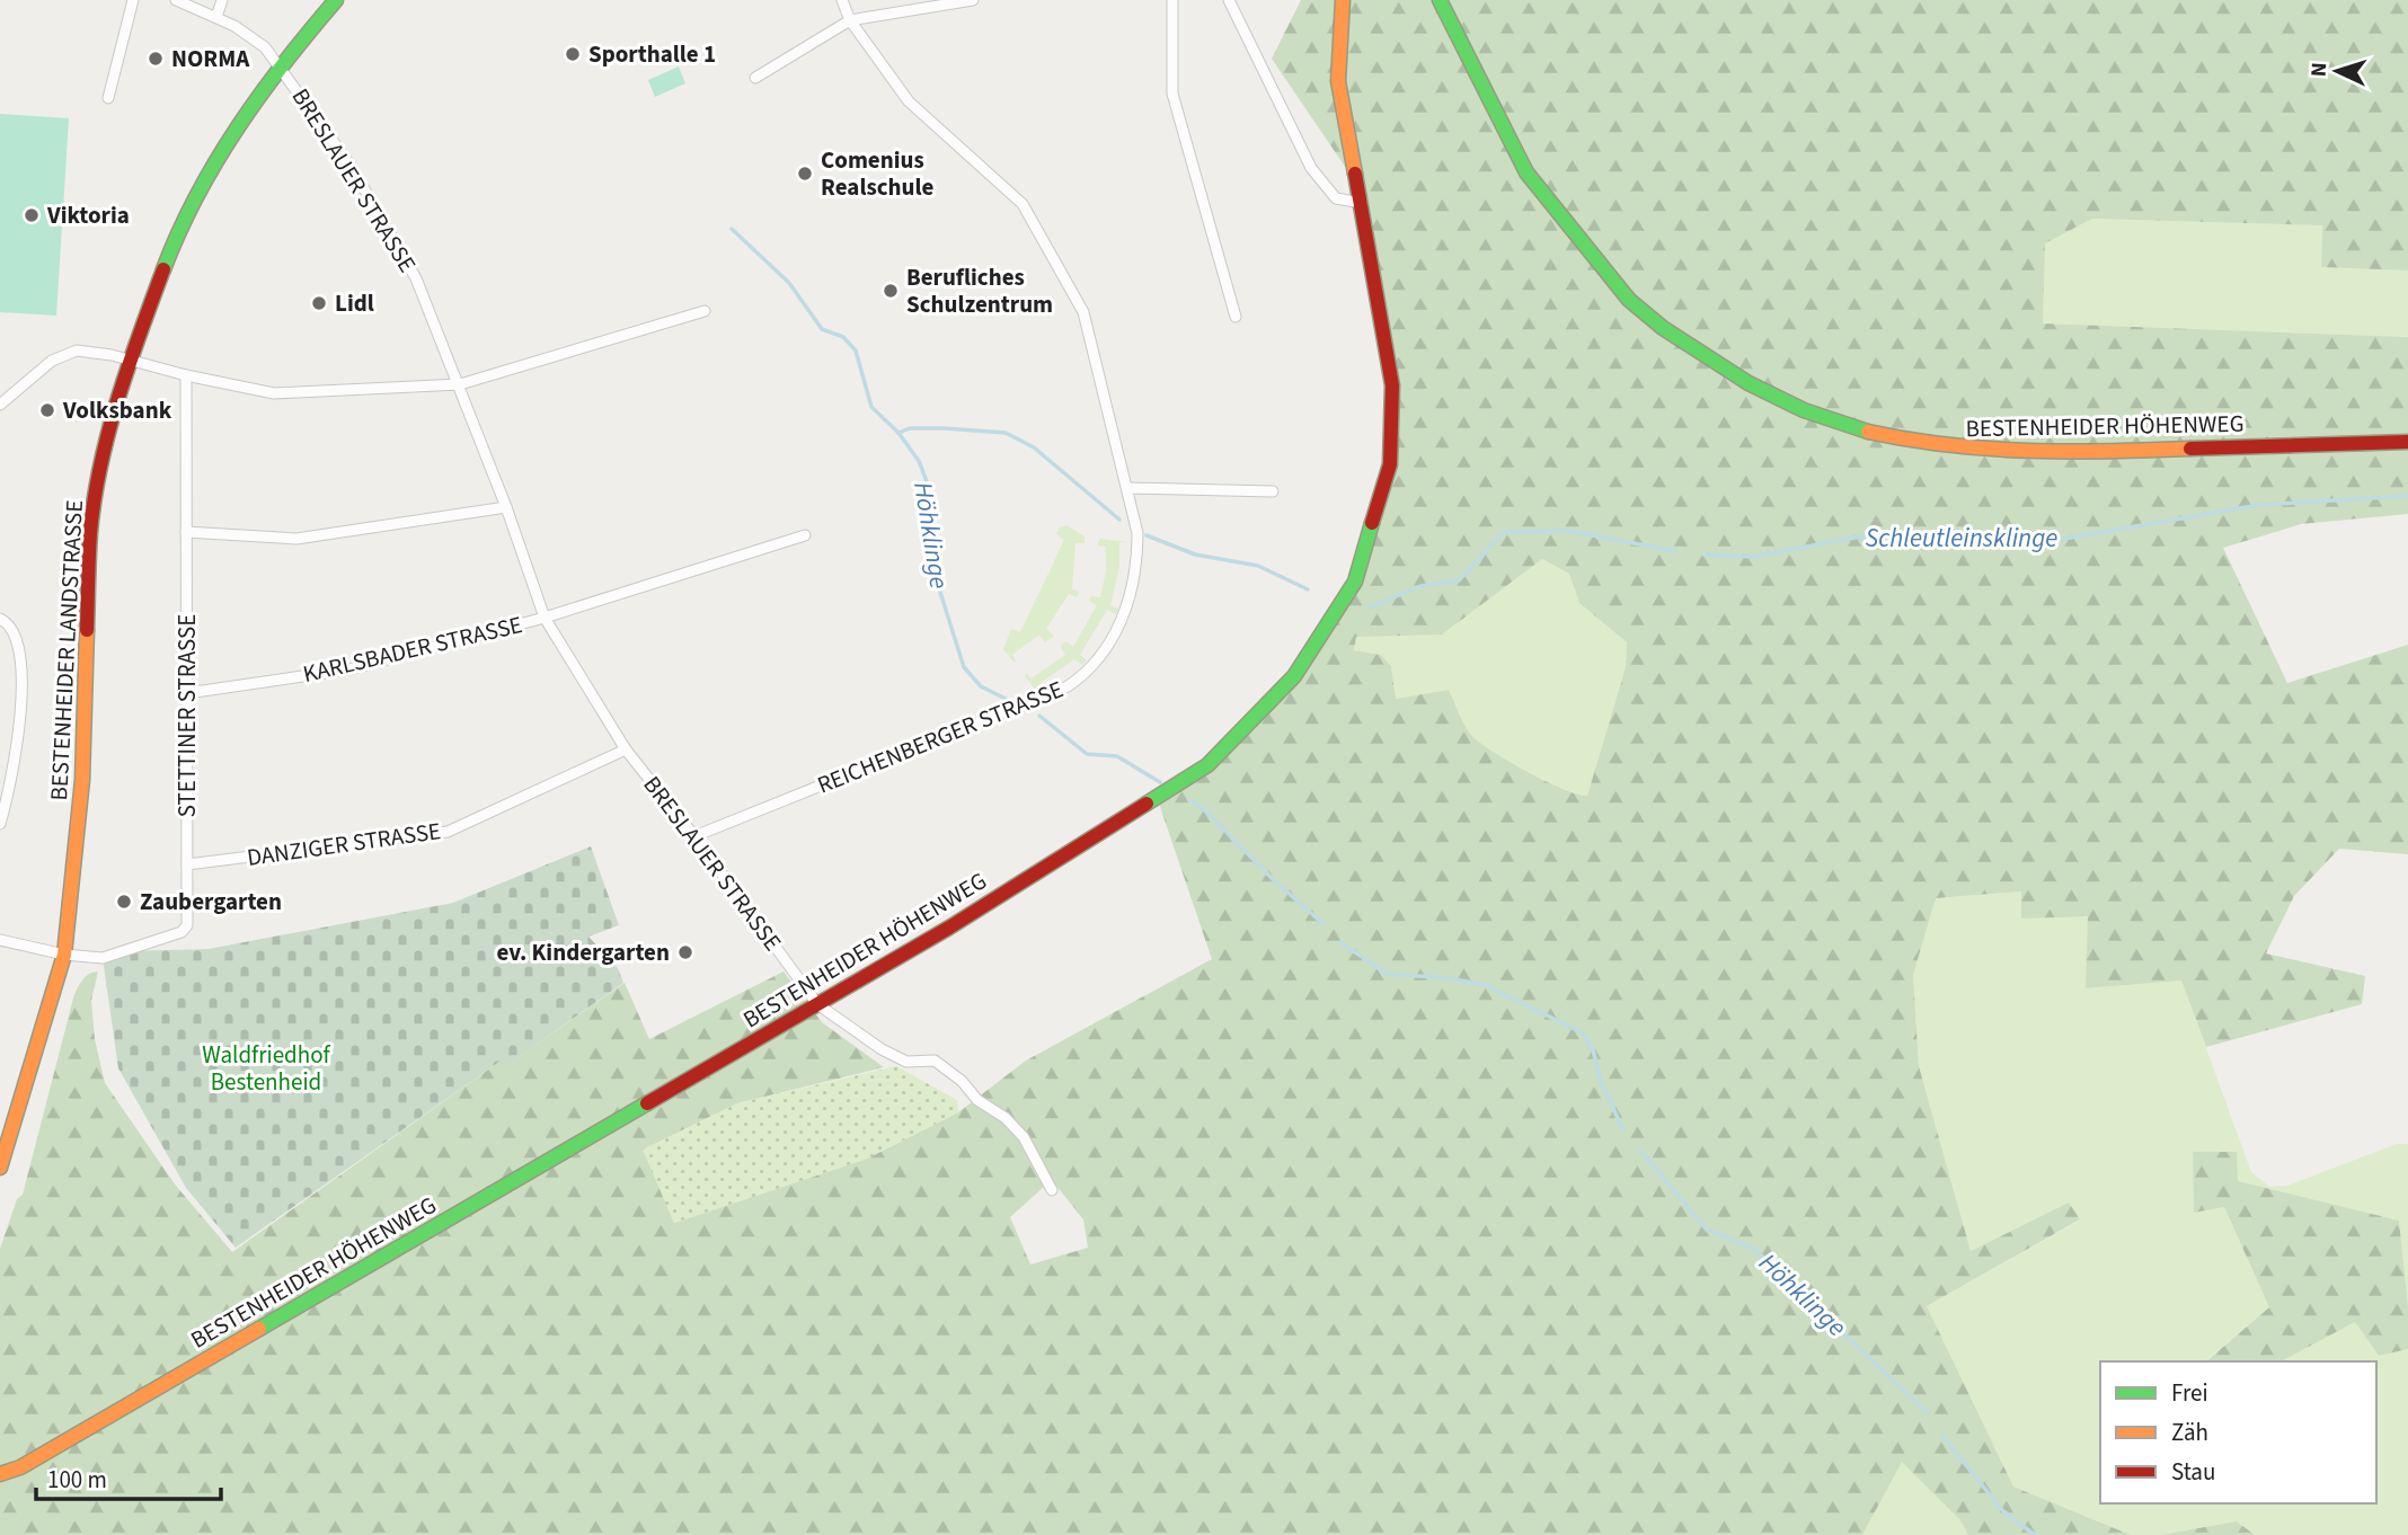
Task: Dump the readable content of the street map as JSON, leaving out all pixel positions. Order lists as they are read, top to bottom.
{
  "streets": {
    "street": [
      "BRESLAUER STRASSE",
      "BESTENHEIDER HÖHENWEG",
      "KARLSBADER STRASSE",
      "BESTENHEIDER LANDSTRASSE",
      "STETTINER STRASSE",
      "REICHENBERGER STRASSE",
      "DANZIGER STRASSE"
    ]
  },
  "crossings": [
    ["BRESLAUER STRASSE", "BESTENHEIDER HÖHENWEG"],
    ["BRESLAUER STRASSE", "KARLSBADER STRASSE"],
    ["BRESLAUER STRASSE", "BESTENHEIDER LANDSTRASSE"],
    ["BRESLAUER STRASSE", "REICHENBERGER STRASSE"],
    ["BRESLAUER STRASSE", "DANZIGER STRASSE"],
    ["KARLSBADER STRASSE", "STETTINER STRASSE"],
    ["BESTENHEIDER LANDSTRASSE", "STETTINER STRASSE"],
    ["STETTINER STRASSE", "DANZIGER STRASSE"]
  ],
  "water": ["Höhklinge", "Schleutleinsklinge"],
  "parks": ["Waldfriedhof Bestenheid"],
  "places": [
    "Sporthalle 1",
    "NORMA",
    "Comenius Realschule",
    "Viktoria",
    "Berufliches Schulzentrum",
    "Lidl",
    "Volksbank",
    "Zaubergarten",
    "ev. Kindergarten"
  ],
  "legend": ["Frei", "Zäh", "Stau"],
  "scale_bar": "100 m",
  "north": "left"
}
